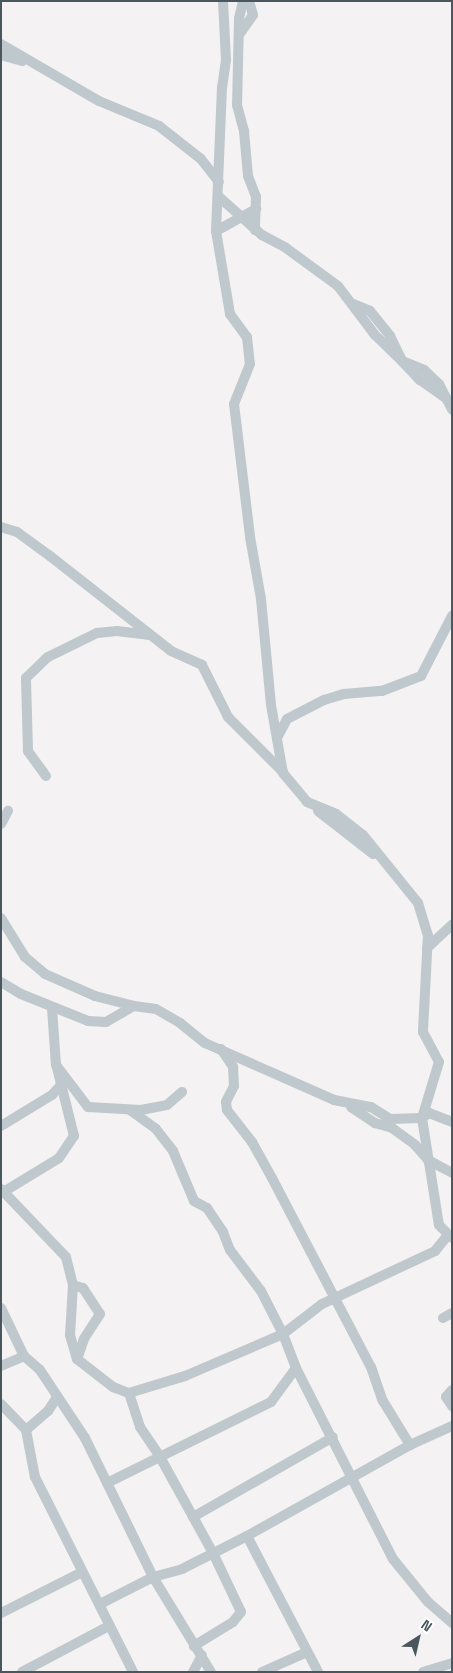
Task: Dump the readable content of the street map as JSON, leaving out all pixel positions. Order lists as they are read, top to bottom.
{
  "north": "top right"
}
